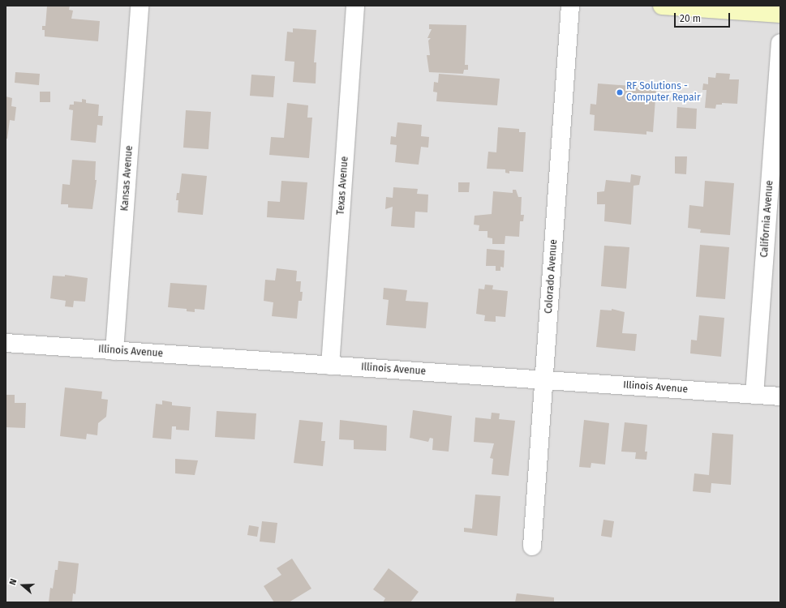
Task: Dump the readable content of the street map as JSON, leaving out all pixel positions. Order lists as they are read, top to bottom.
{
  "streets": {
    "street": [
      "Kansas Avenue",
      "Texas Avenue",
      "California Avenue",
      "Colorado Avenue",
      "Illinois Avenue"
    ]
  },
  "crossings": [
    ["Kansas Avenue", "Illinois Avenue"],
    ["Texas Avenue", "Illinois Avenue"],
    ["California Avenue", "Illinois Avenue"],
    ["Colorado Avenue", "Illinois Avenue"]
  ],
  "places": ["RF Solutions - Computer Repair"],
  "scale_bar": "20 m",
  "north": "left"
}
